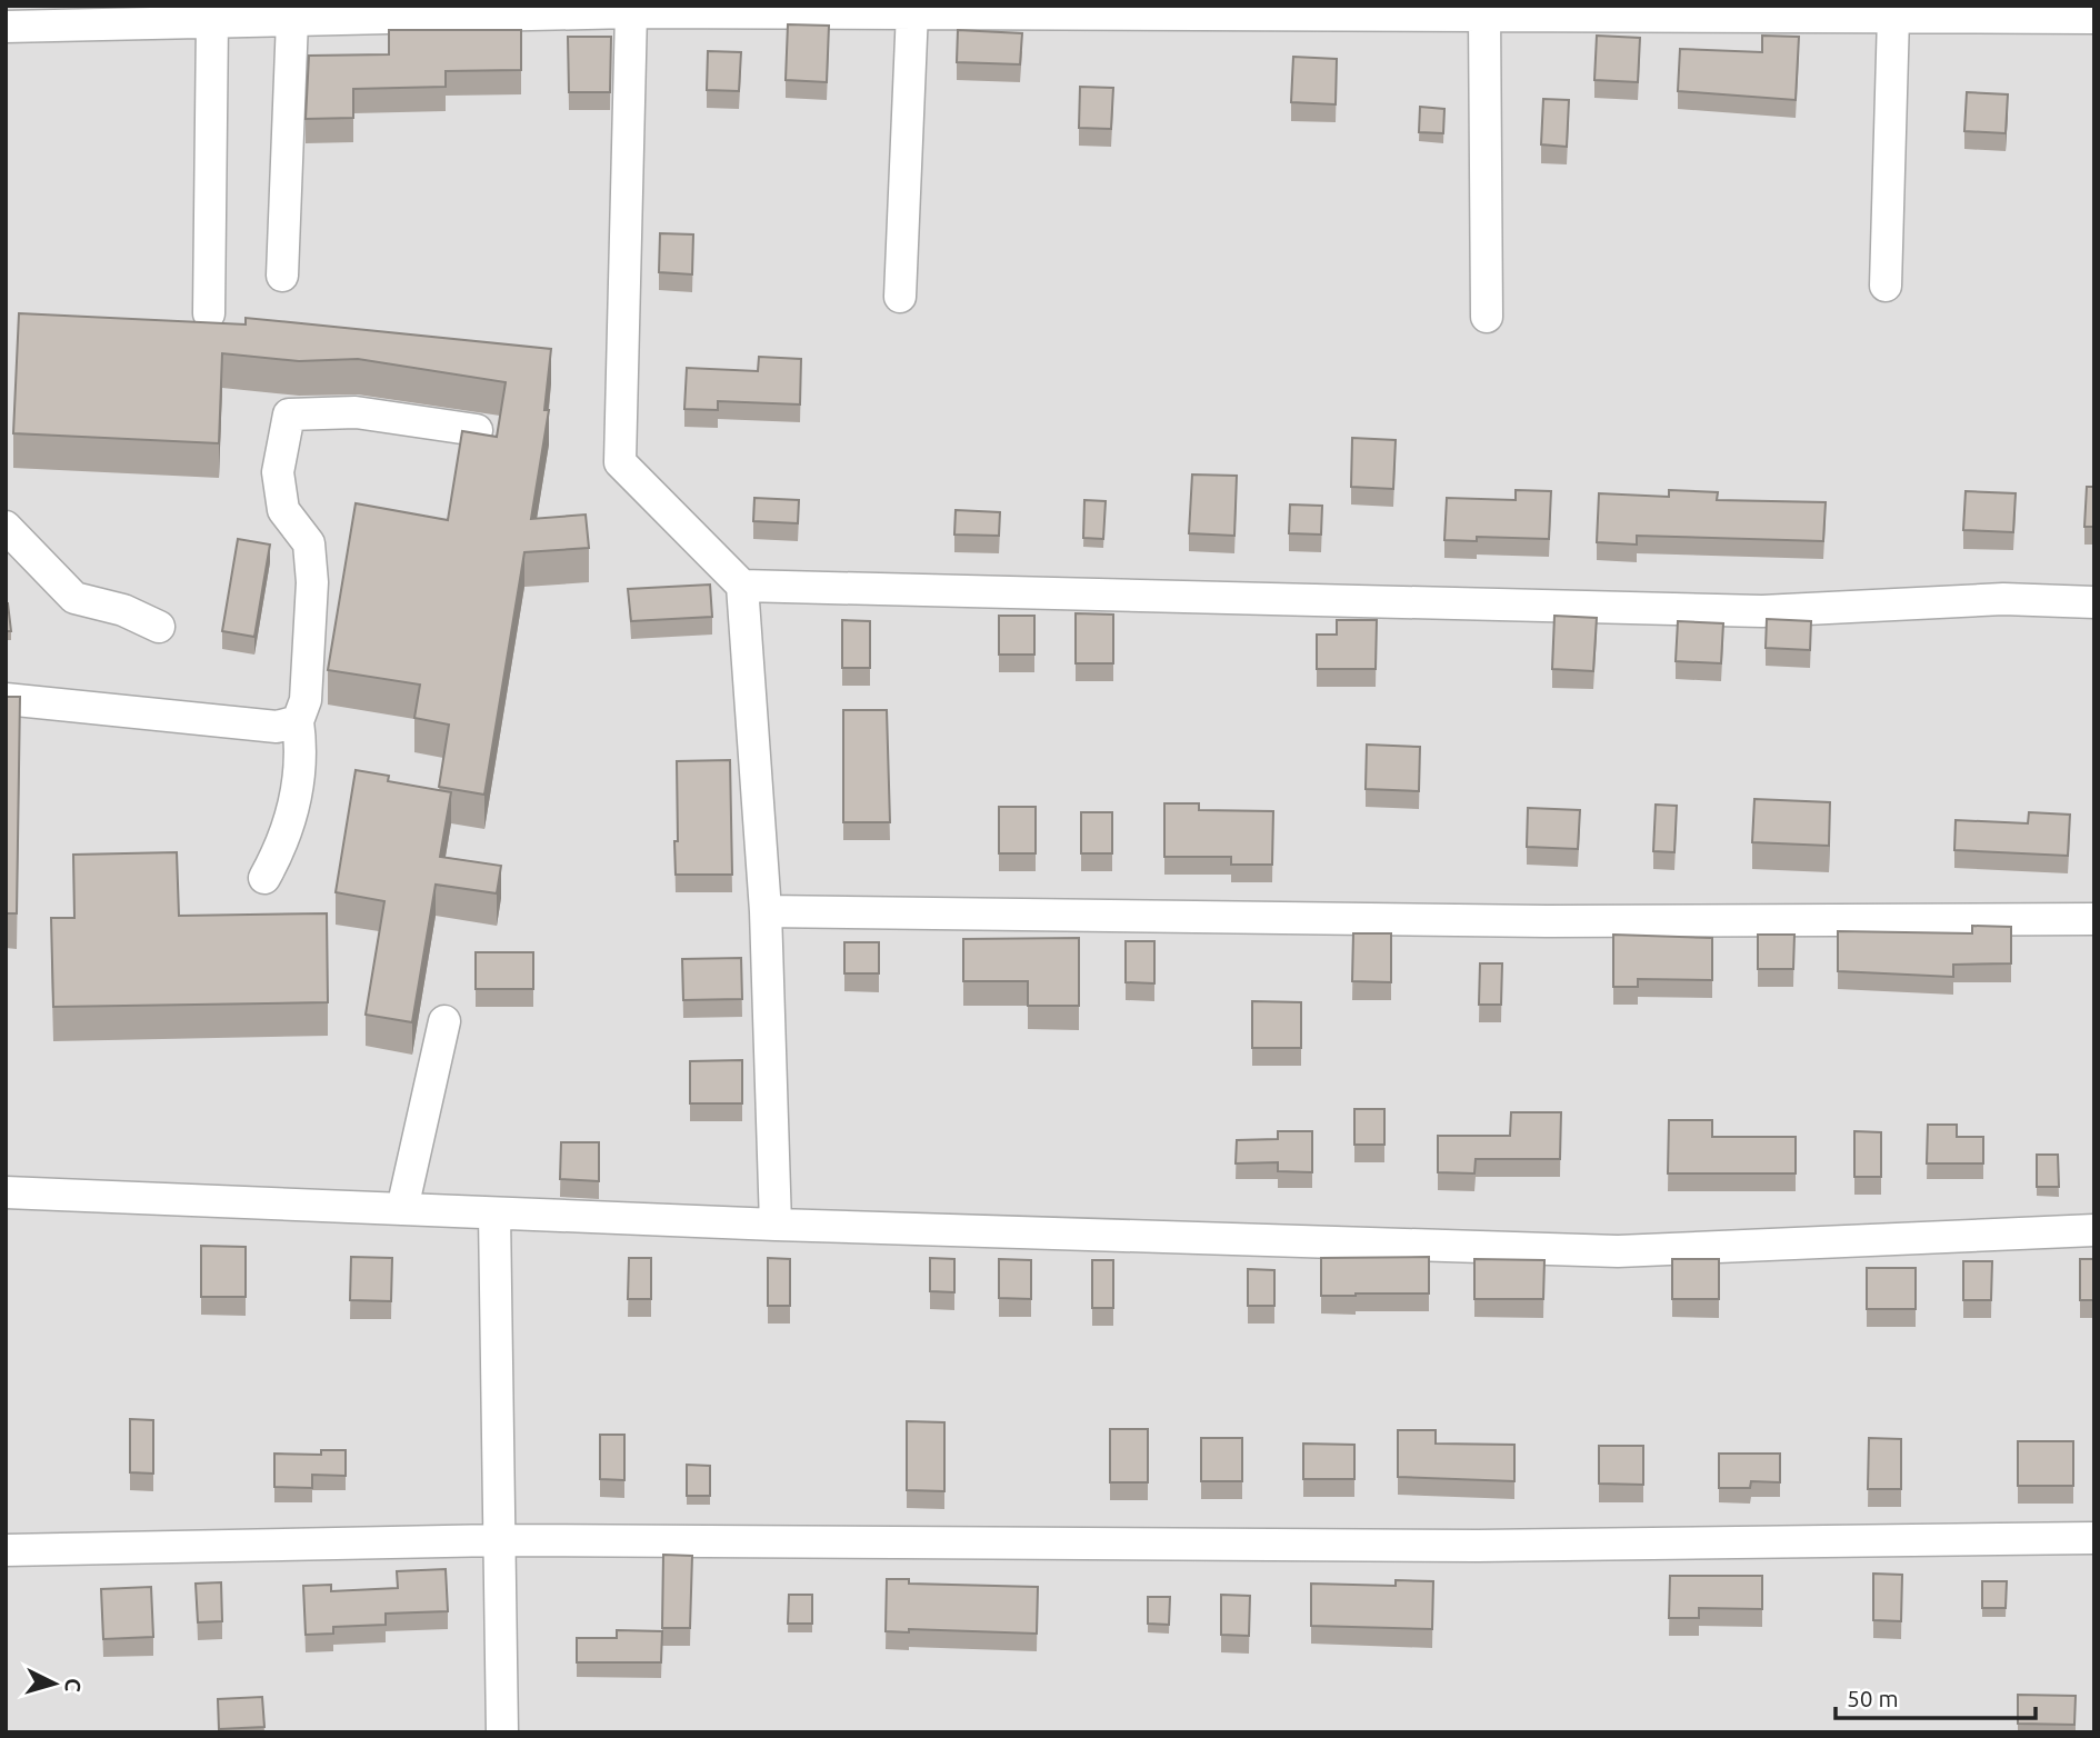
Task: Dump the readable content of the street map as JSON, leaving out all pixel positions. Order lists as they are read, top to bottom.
{
  "scale_bar": "50 m",
  "north": "right"
}
